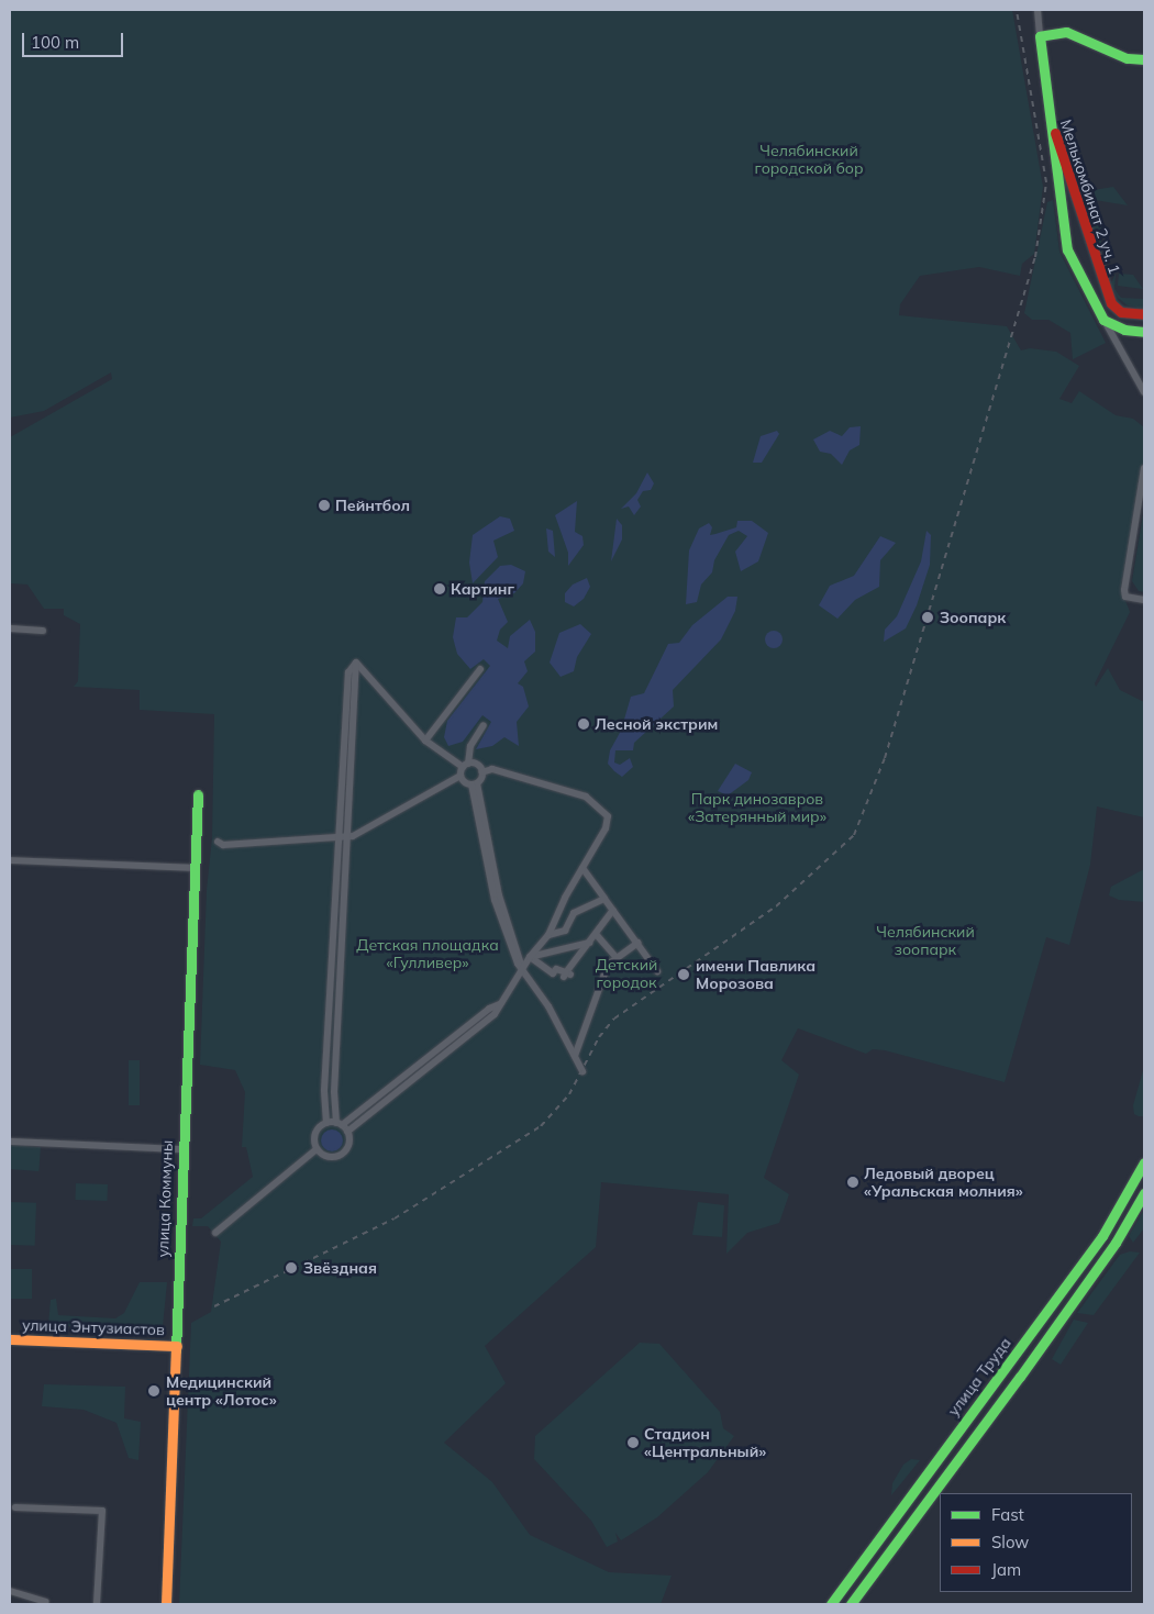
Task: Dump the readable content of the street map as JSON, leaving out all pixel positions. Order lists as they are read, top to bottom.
{
  "streets": {
    "street": [
      "Мелькомбинат 2 уч. 1",
      "улица Коммуны",
      "улица Энтузиастов",
      "улица Труда"
    ]
  },
  "crossings": [
    ["улица Коммуны", "улица Энтузиастов"]
  ],
  "parks": [
    "Челябинский городской бор",
    "Парк динозавров «Затерянный мир»",
    "Челябинский зоопарк",
    "Детская площадка «Гулливер»",
    "Детский городок"
  ],
  "places": [
    "Пейнтбол",
    "Картинг",
    "Зоопарк",
    "Лесной экстрим",
    "имени Павлика Морозова",
    "Ледовый дворец «Уральская молния»",
    "Звёздная",
    "Медицинский центр «Лотос»",
    "Стадион «Центральный»"
  ],
  "legend": ["Fast", "Slow", "Jam"],
  "scale_bar": "100 m"
}
